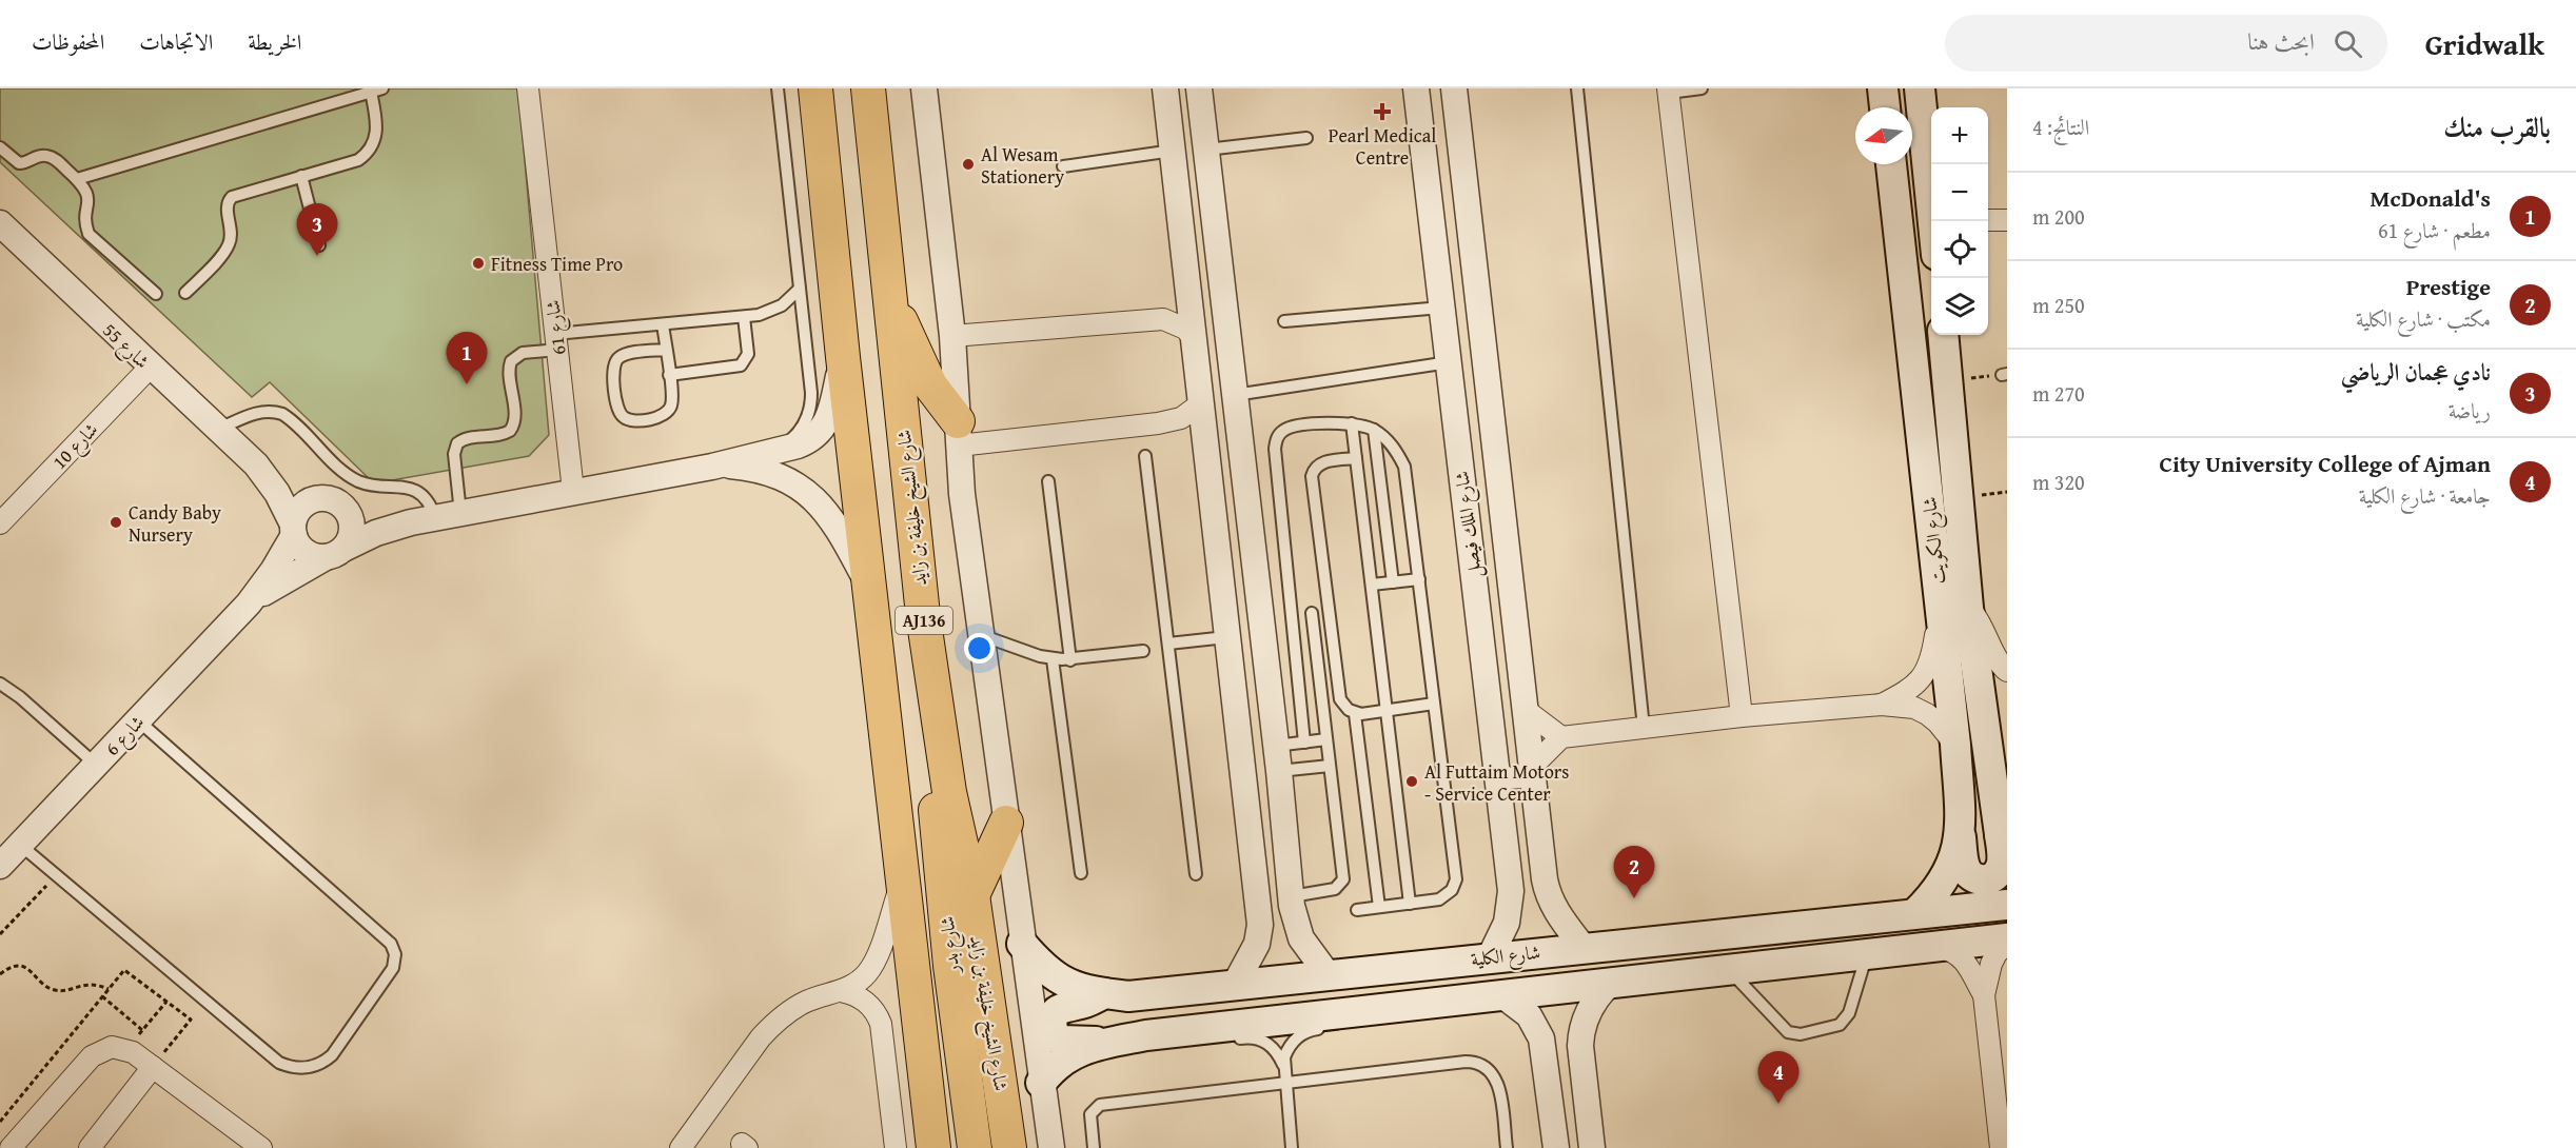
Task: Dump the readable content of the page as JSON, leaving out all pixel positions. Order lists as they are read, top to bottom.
{
  "streets": {
    "main road": [
      "شارع الشيخ خليفة بن زايد",
      "شارع الكويت",
      "AJ136",
      "شارع بدر",
      "شارع الكلية"
    ],
    "street": [
      "شارع 61",
      "شارع 55",
      "شارع 10",
      "شارع الملك فيصل",
      "شارع 6"
    ]
  },
  "crossings": [
    ["شارع 55", "شارع 10"],
    ["شارع 55", "شارع 6"],
    ["شارع الشيخ خليفة بن زايد", "شارع بدر"],
    ["شارع الملك فيصل", "شارع الكلية"],
    ["شارع الكويت", "شارع الكلية"]
  ],
  "places": {
    "health": ["Pearl Medical Centre"],
    "other": [
      "Al Wesam Stationery",
      "Fitness Time Pro",
      "Candy Baby Nursery",
      "Al Futtaim Motors - Service Center"
    ]
  },
  "north": "left",
  "page": {
    "header": "Gridwalk",
    "search": "ابحث هنا",
    "nav": ["الخريطة", "الاتجاهات", "المحفوظات"],
    "heading": ["بالقرب منك", "النتائج: 4"],
    "map_buttons": ["+", "−"],
    "list": [
      {
        "mark": "1",
        "name": "McDonald's",
        "note": "مطعم · شارع 61",
        "value": "200 m"
      },
      {
        "mark": "2",
        "name": "Prestige",
        "note": "مكتب · شارع الكلية",
        "value": "250 m"
      },
      {
        "mark": "3",
        "name": "نادي عجمان الرياضي",
        "note": "رياضة",
        "value": "270 m"
      },
      {
        "mark": "4",
        "name": "City University College of Ajman",
        "note": "جامعة · شارع الكلية",
        "value": "320 m"
      }
    ],
    "pins": [
      "3",
      "1",
      "2",
      "4"
    ]
  }
}
